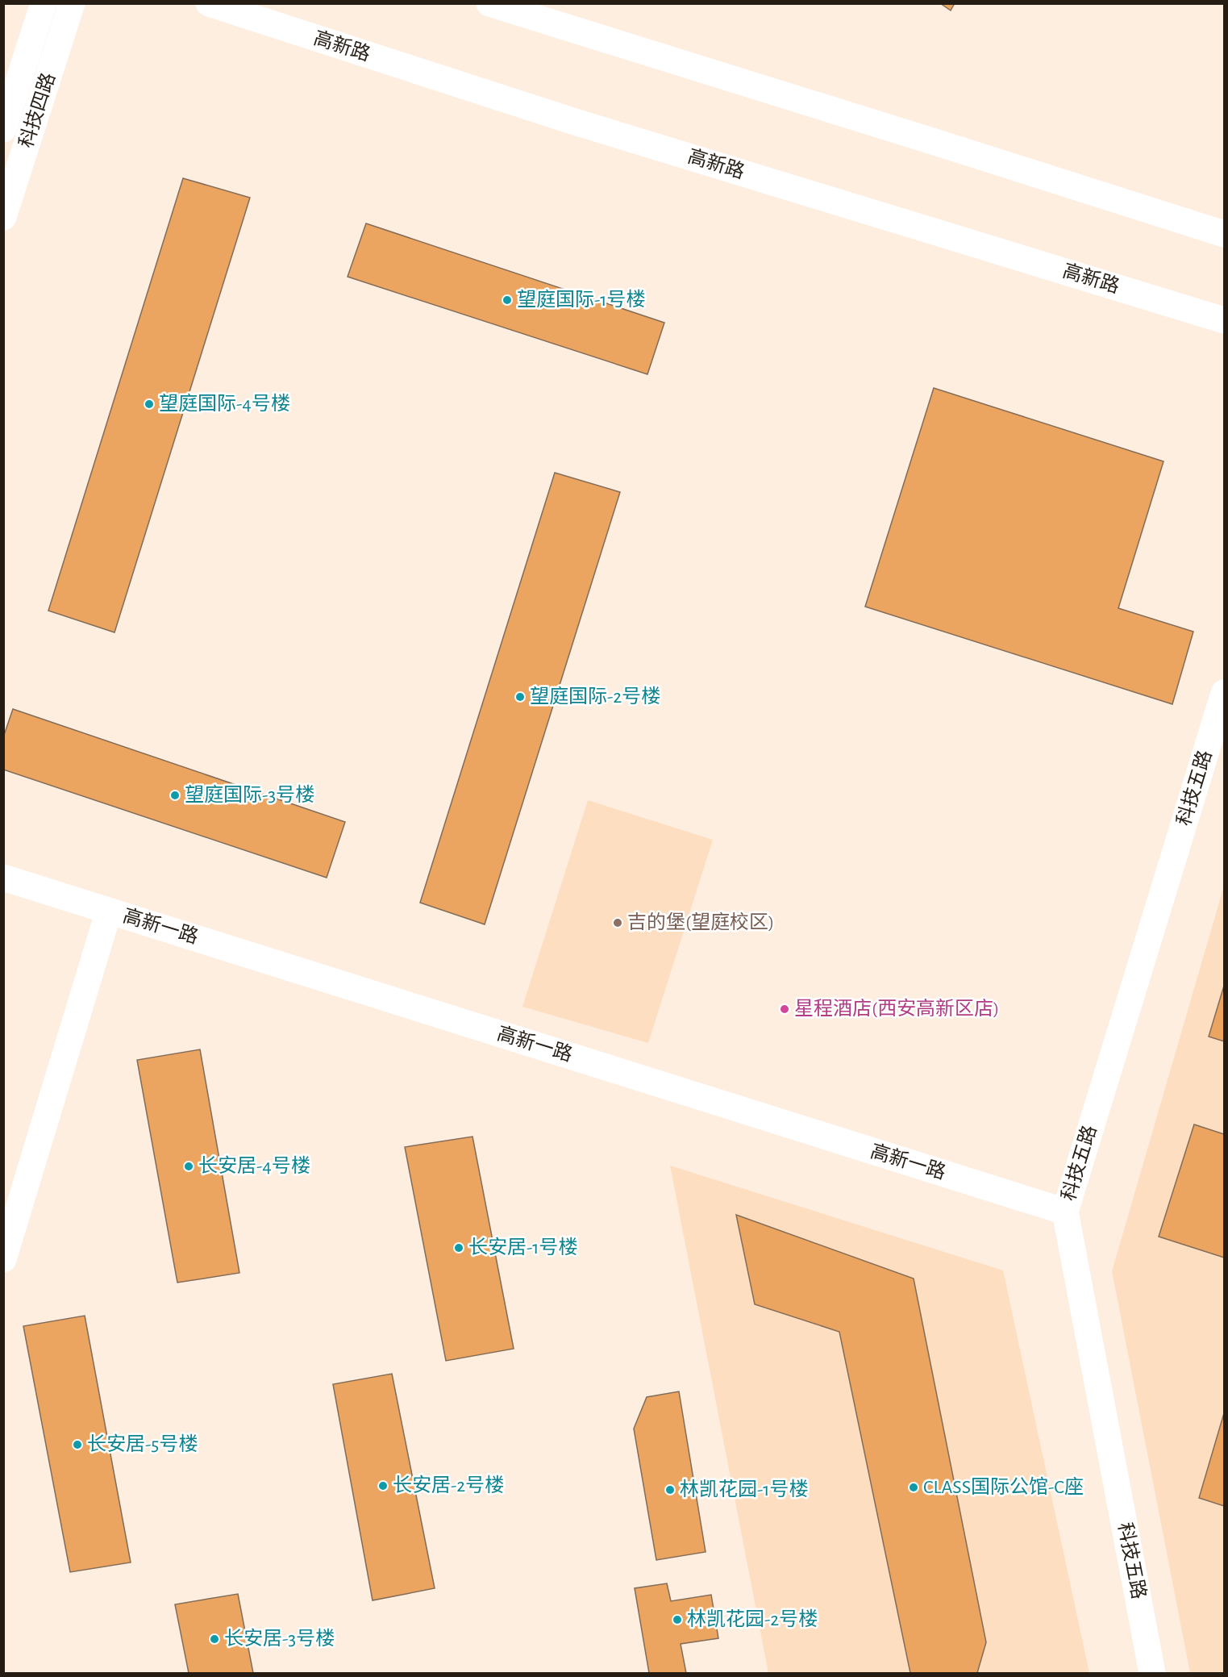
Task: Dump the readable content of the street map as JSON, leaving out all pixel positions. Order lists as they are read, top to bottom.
{
  "streets": {
    "street": [
      "高新路",
      "科技四路",
      "科技五路",
      "高新一路"
    ]
  },
  "crossings": [
    ["科技五路", "高新一路"]
  ],
  "places": [
    "望庭国际-1号楼",
    "望庭国际-4号楼",
    "望庭国际-2号楼",
    "望庭国际-3号楼",
    "吉的堡(望庭校区)",
    "星程酒店(西安高新区店)",
    "长安居-4号楼",
    "长安居-1号楼",
    "长安居-5号楼",
    "长安居-2号楼",
    "CLASS国际公馆-C座",
    "林凯花园-1号楼",
    "林凯花园-2号楼",
    "长安居-3号楼"
  ]
}
